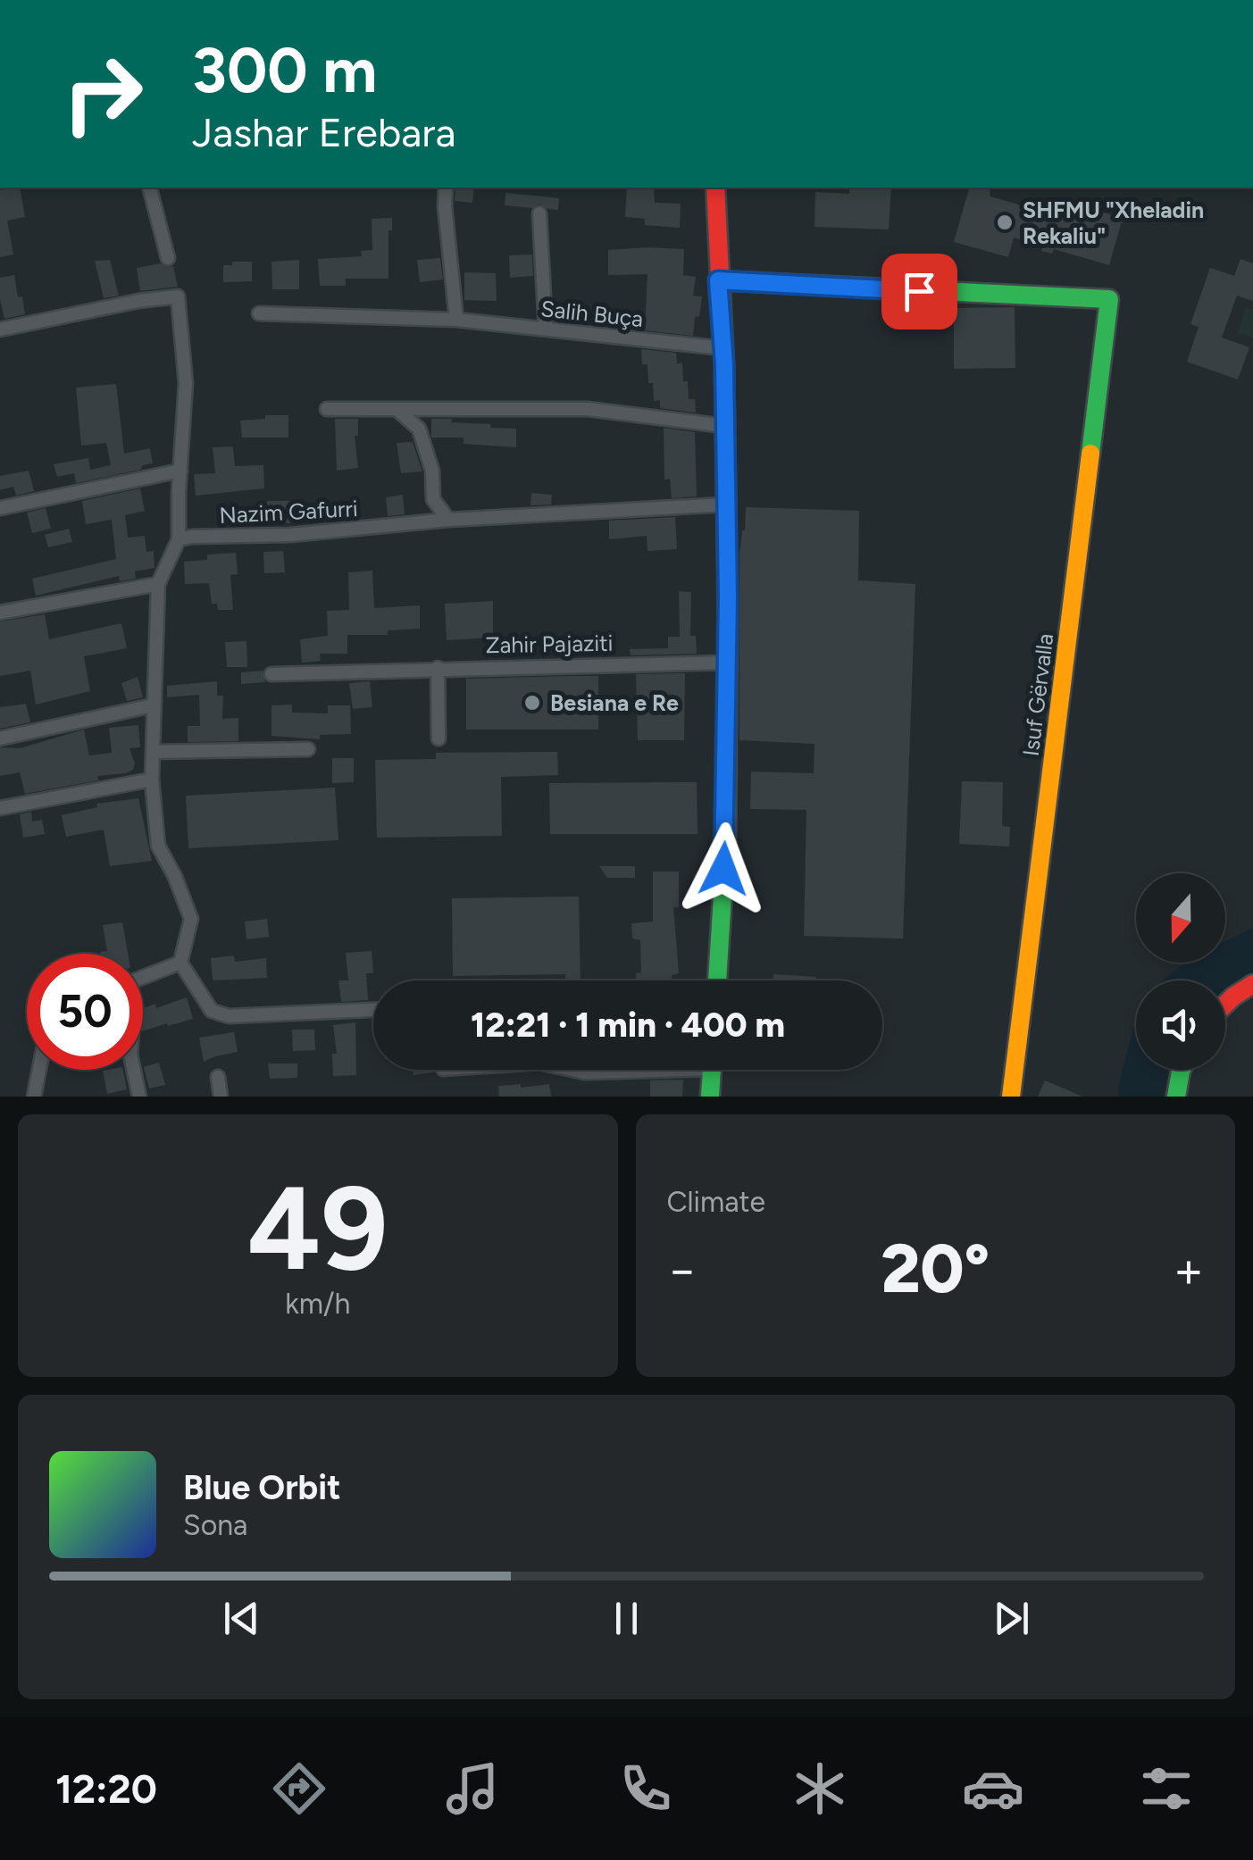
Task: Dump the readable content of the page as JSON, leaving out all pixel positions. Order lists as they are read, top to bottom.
{
  "streets": {
    "street": [
      "Salih Buça",
      "Nazim Gafurri",
      "Zahir Pajaziti",
      "Isuf Gërvalla"
    ]
  },
  "places": ["SHFMU \"Xheladin Rekaliu\"", "Besiana e Re"],
  "north": "bottom",
  "page": {
    "turn": ["300 m", "Jashar Erebara"],
    "limit": "50",
    "trip": "12:21 · 1 min · 400 m",
    "tile": [
      ["49", "km/h"],
      "Climate"
    ],
    "heat": ["−", "20°", "+"],
    "song": ["Blue Orbit", "Sona"],
    "tabs": "12:20"
  }
}
